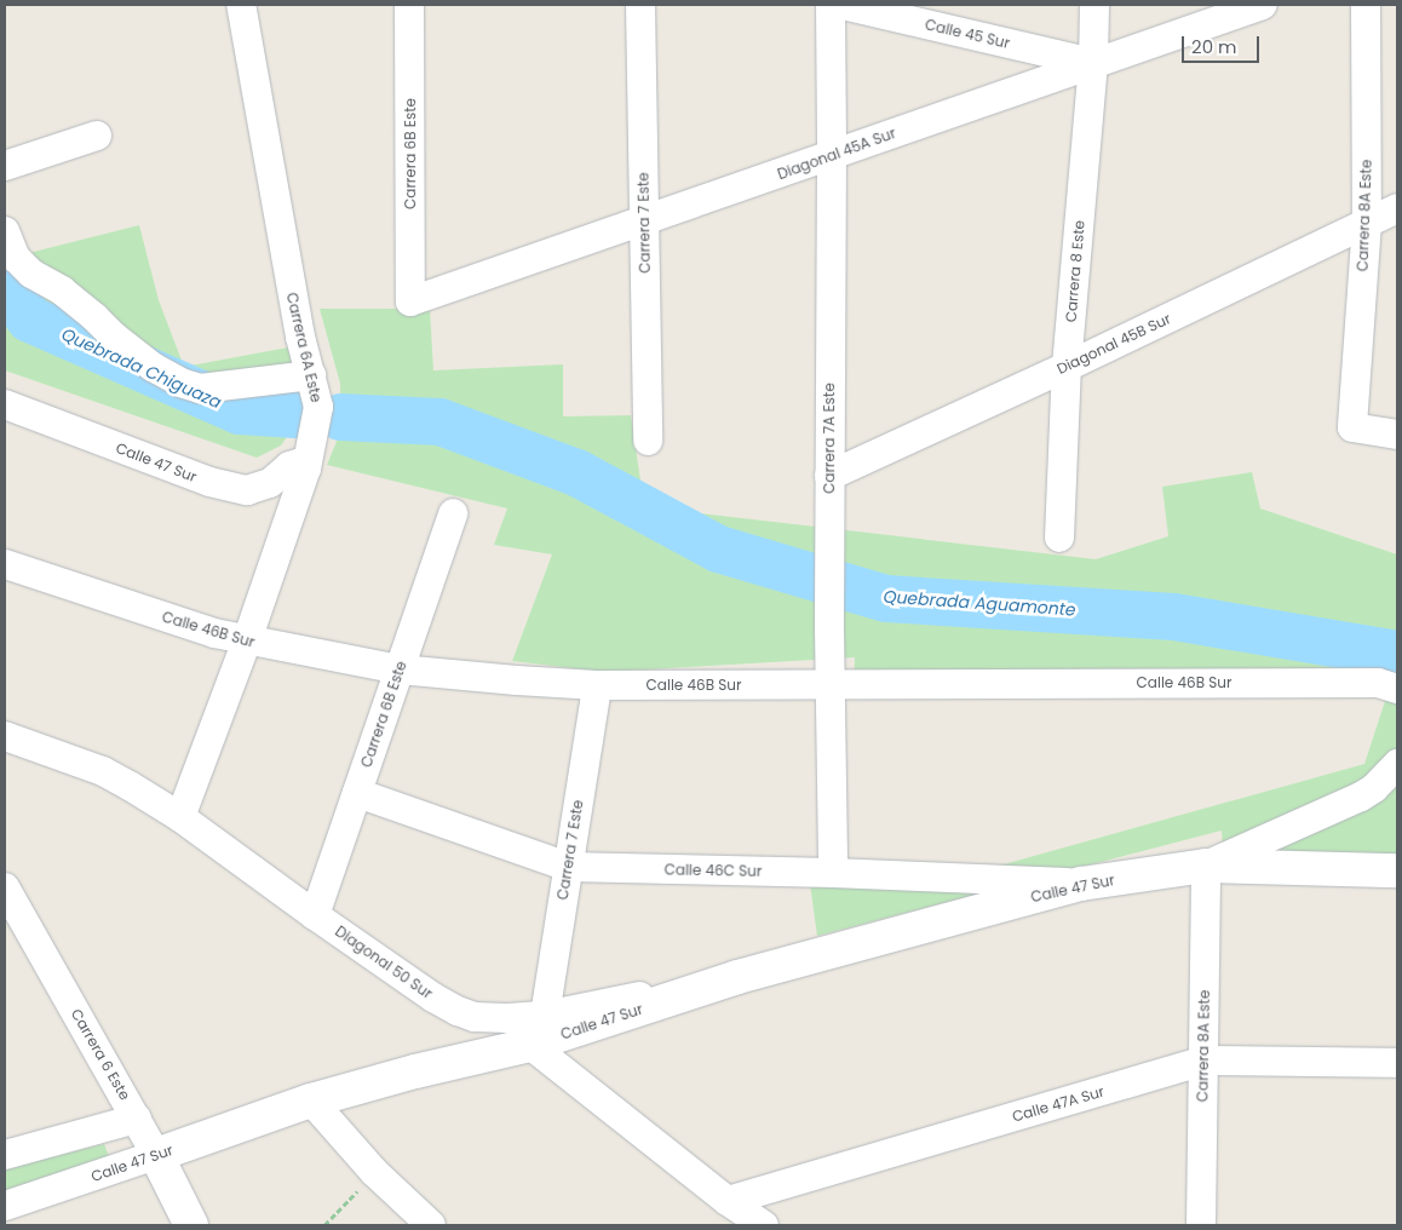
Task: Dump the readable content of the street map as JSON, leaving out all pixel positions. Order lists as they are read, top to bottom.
{
  "streets": {
    "street": [
      "Calle 45 Sur",
      "Carrera 6B Este",
      "Diagonal 45A Sur",
      "Carrera 8A Este",
      "Carrera 7 Este",
      "Carrera 8 Este",
      "Diagonal 45B Sur",
      "Carrera 6A Este",
      "Carrera 7A Este",
      "Calle 47 Sur",
      "Calle 46B Sur",
      "Calle 46C Sur",
      "Diagonal 50 Sur",
      "Carrera 6 Este",
      "Calle 47A Sur"
    ]
  },
  "crossings": [
    ["Calle 45 Sur", "Diagonal 45A Sur"],
    ["Calle 45 Sur", "Carrera 8 Este"],
    ["Carrera 6B Este", "Diagonal 45A Sur"],
    ["Carrera 6B Este", "Calle 46B Sur"],
    ["Carrera 6B Este", "Calle 46C Sur"],
    ["Carrera 6B Este", "Diagonal 50 Sur"],
    ["Diagonal 45A Sur", "Carrera 7 Este"],
    ["Diagonal 45A Sur", "Carrera 8 Este"],
    ["Diagonal 45A Sur", "Carrera 7A Este"],
    ["Carrera 8A Este", "Diagonal 45B Sur"],
    ["Carrera 8A Este", "Calle 47 Sur"],
    ["Carrera 8A Este", "Calle 47A Sur"],
    ["Carrera 7 Este", "Calle 46B Sur"],
    ["Carrera 7 Este", "Calle 46C Sur"],
    ["Carrera 7 Este", "Diagonal 50 Sur"],
    ["Carrera 8 Este", "Diagonal 45B Sur"],
    ["Diagonal 45B Sur", "Carrera 7A Este"],
    ["Carrera 6A Este", "Calle 47 Sur"],
    ["Carrera 6A Este", "Calle 46B Sur"],
    ["Carrera 6A Este", "Diagonal 50 Sur"],
    ["Carrera 7A Este", "Calle 46B Sur"],
    ["Carrera 7A Este", "Calle 46C Sur"],
    ["Calle 47 Sur", "Calle 46C Sur"],
    ["Calle 47 Sur", "Diagonal 50 Sur"],
    ["Calle 47 Sur", "Carrera 6 Este"]
  ],
  "water": ["Quebrada Chiguaza", "Quebrada Aguamonte"],
  "scale_bar": "20 m"
}
